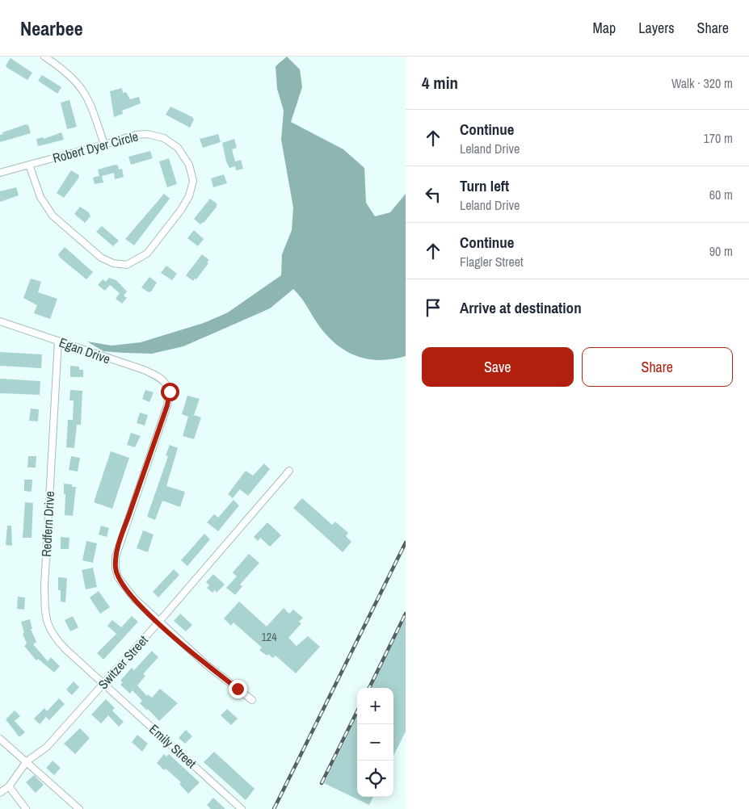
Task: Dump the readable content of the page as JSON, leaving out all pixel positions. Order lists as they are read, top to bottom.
{
  "streets": {
    "street": [
      "Robert Dyer Circle",
      "Egan Drive",
      "Redfern Drive",
      "Switzer Street",
      "Emily Street"
    ]
  },
  "crossings": [
    ["Egan Drive", "Redfern Drive"],
    ["Egan Drive", "Switzer Street"],
    ["Redfern Drive", "Switzer Street"],
    ["Redfern Drive", "Emily Street"],
    ["Switzer Street", "Emily Street"]
  ],
  "house_numbers": ["124"],
  "page": {
    "header": "Nearbee",
    "nav": ["Map", "Layers", "Share"],
    "heading": ["4 min", "Walk · 320 m"],
    "list": [
      ["Continue", "Leland Drive", "170 m"],
      ["Turn left", "Leland Drive", "60 m"],
      ["Continue", "Flagler Street", "90 m"],
      "Arrive at destination"
    ],
    "buttons": ["Save", "Share"],
    "map_buttons": ["+", "−"]
  }
}
